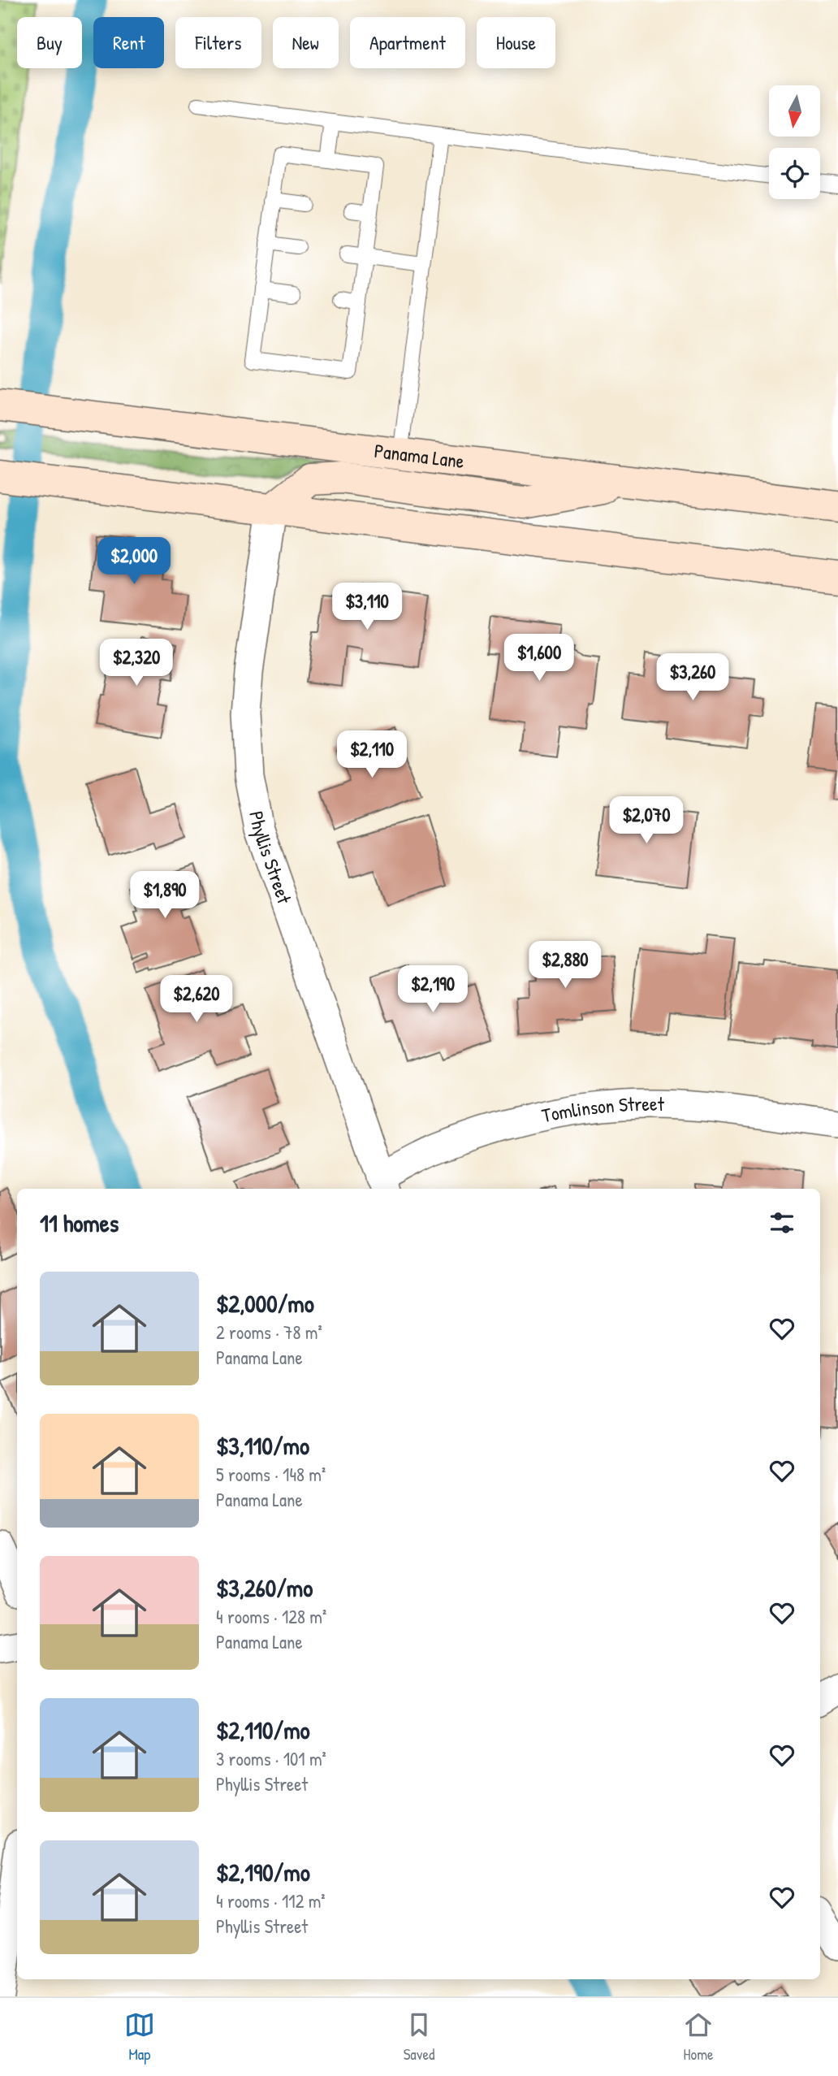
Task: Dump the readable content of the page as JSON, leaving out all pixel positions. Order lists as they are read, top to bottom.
{
  "streets": {
    "main road": ["Panama Lane"],
    "street": ["Phyllis Street", "Tomlinson Street"]
  },
  "crossings": [
    ["Phyllis Street", "Tomlinson Street"]
  ],
  "north": "bottom",
  "page": {
    "chip": [
      "Buy",
      "Rent",
      "Filters",
      "New",
      "Apartment",
      "House"
    ],
    "price": [
      "$2,000",
      "$3,110",
      "$1,600",
      "$2,320",
      "$3,260",
      "$2,110",
      "$2,070",
      "$1,890",
      "$2,880",
      "$2,190",
      "$2,620"
    ],
    "heading": "11 homes",
    "list": [
      {
        "name": "$2,000/mo",
        "note": "2 rooms · 78 m² · Panama Lane"
      },
      {
        "name": "$3,110/mo",
        "note": "5 rooms · 148 m² · Panama Lane"
      },
      {
        "name": "$3,260/mo",
        "note": "4 rooms · 128 m² · Panama Lane"
      },
      {
        "name": "$2,110/mo",
        "note": "3 rooms · 101 m² · Phyllis Street"
      },
      {
        "name": "$2,190/mo",
        "note": "4 rooms · 112 m² · Phyllis Street"
      }
    ],
    "tabs": ["Map", "Saved", "Home"]
  }
}
